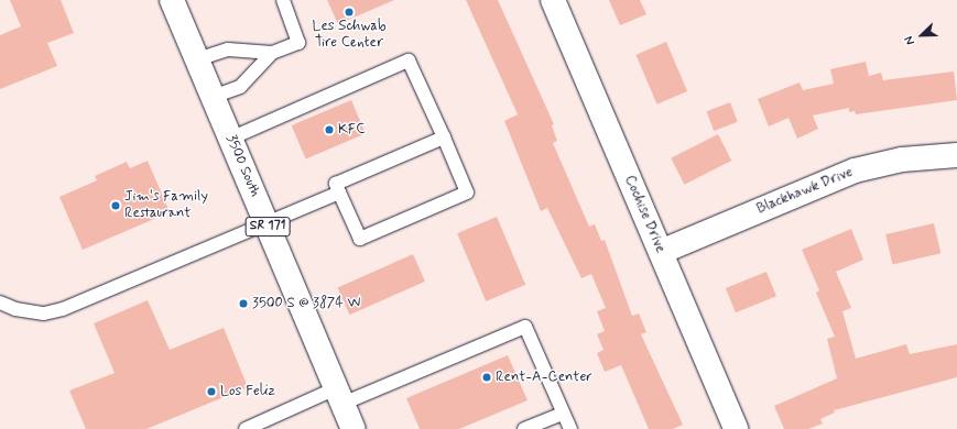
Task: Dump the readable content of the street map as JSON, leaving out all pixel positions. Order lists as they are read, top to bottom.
{
  "streets": {
    "street": [
      "3500 South",
      "Blackhawk Drive",
      "Cochise Drive",
      "SR 171"
    ]
  },
  "crossings": [
    ["Blackhawk Drive", "Cochise Drive"]
  ],
  "places": [
    "Les Schwab Tire Center",
    "KFC",
    "Jim's Family Restaurant",
    "3500 S @ 3874 W",
    "Rent-A-Center",
    "Los Feliz"
  ],
  "north": "bottom left"
}
